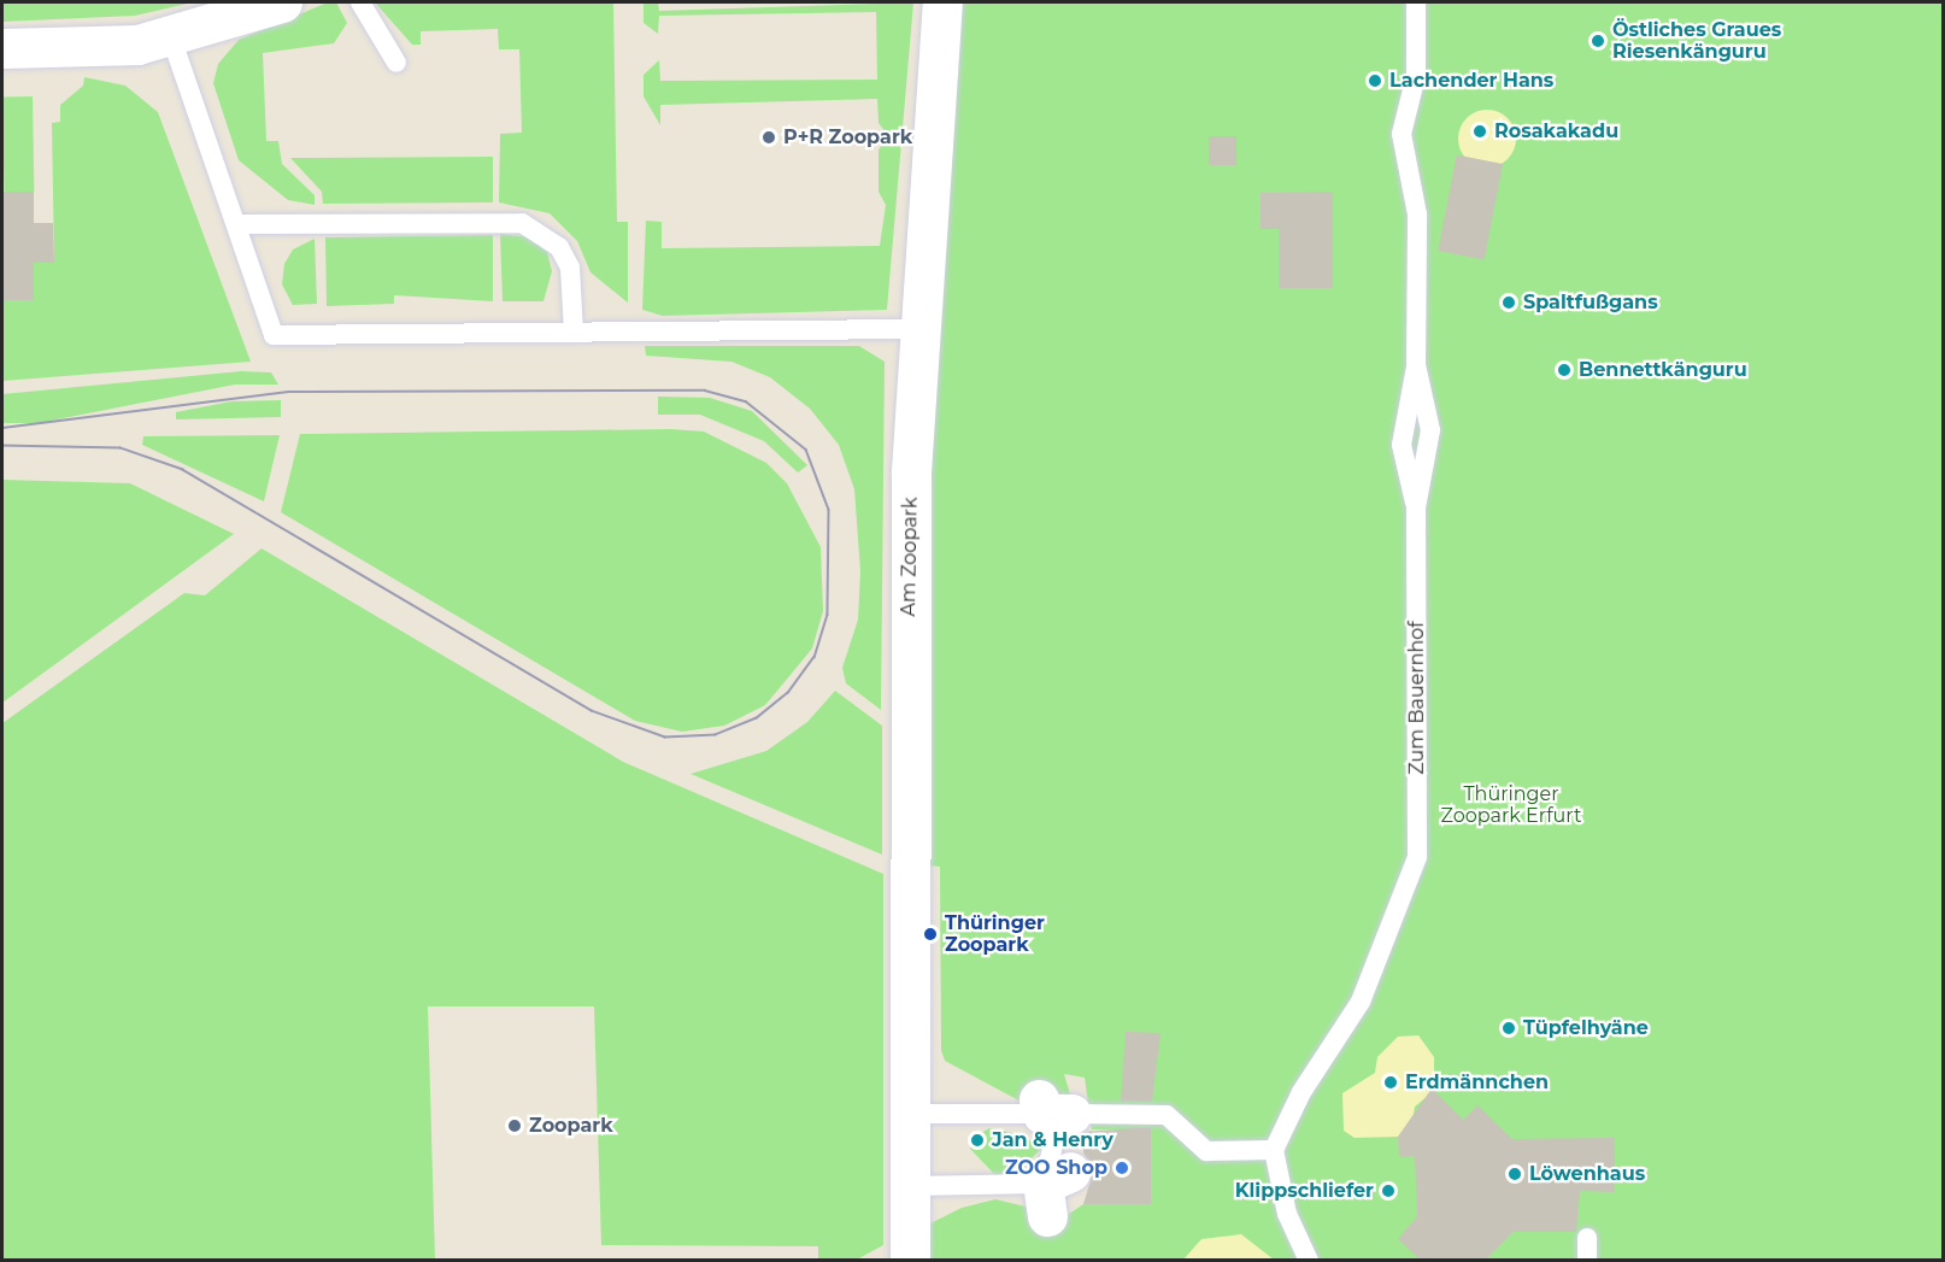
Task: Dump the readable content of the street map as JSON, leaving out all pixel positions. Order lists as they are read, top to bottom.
{
  "streets": {
    "street": ["Am Zoopark"],
    "lane": ["Zum Bauernhof"]
  },
  "parks": ["Thüringer Zoopark Erfurt"],
  "places": [
    "Östliches Graues Riesenkänguru",
    "Lachender Hans",
    "Rosakakadu",
    "P+R Zoopark",
    "Spaltfußgans",
    "Bennettkänguru",
    "Thüringer Zoopark",
    "Tüpfelhyäne",
    "Erdmännchen",
    "Zoopark",
    "Jan & Henry",
    "ZOO Shop",
    "Löwenhaus",
    "Klippschliefer"
  ]
}
